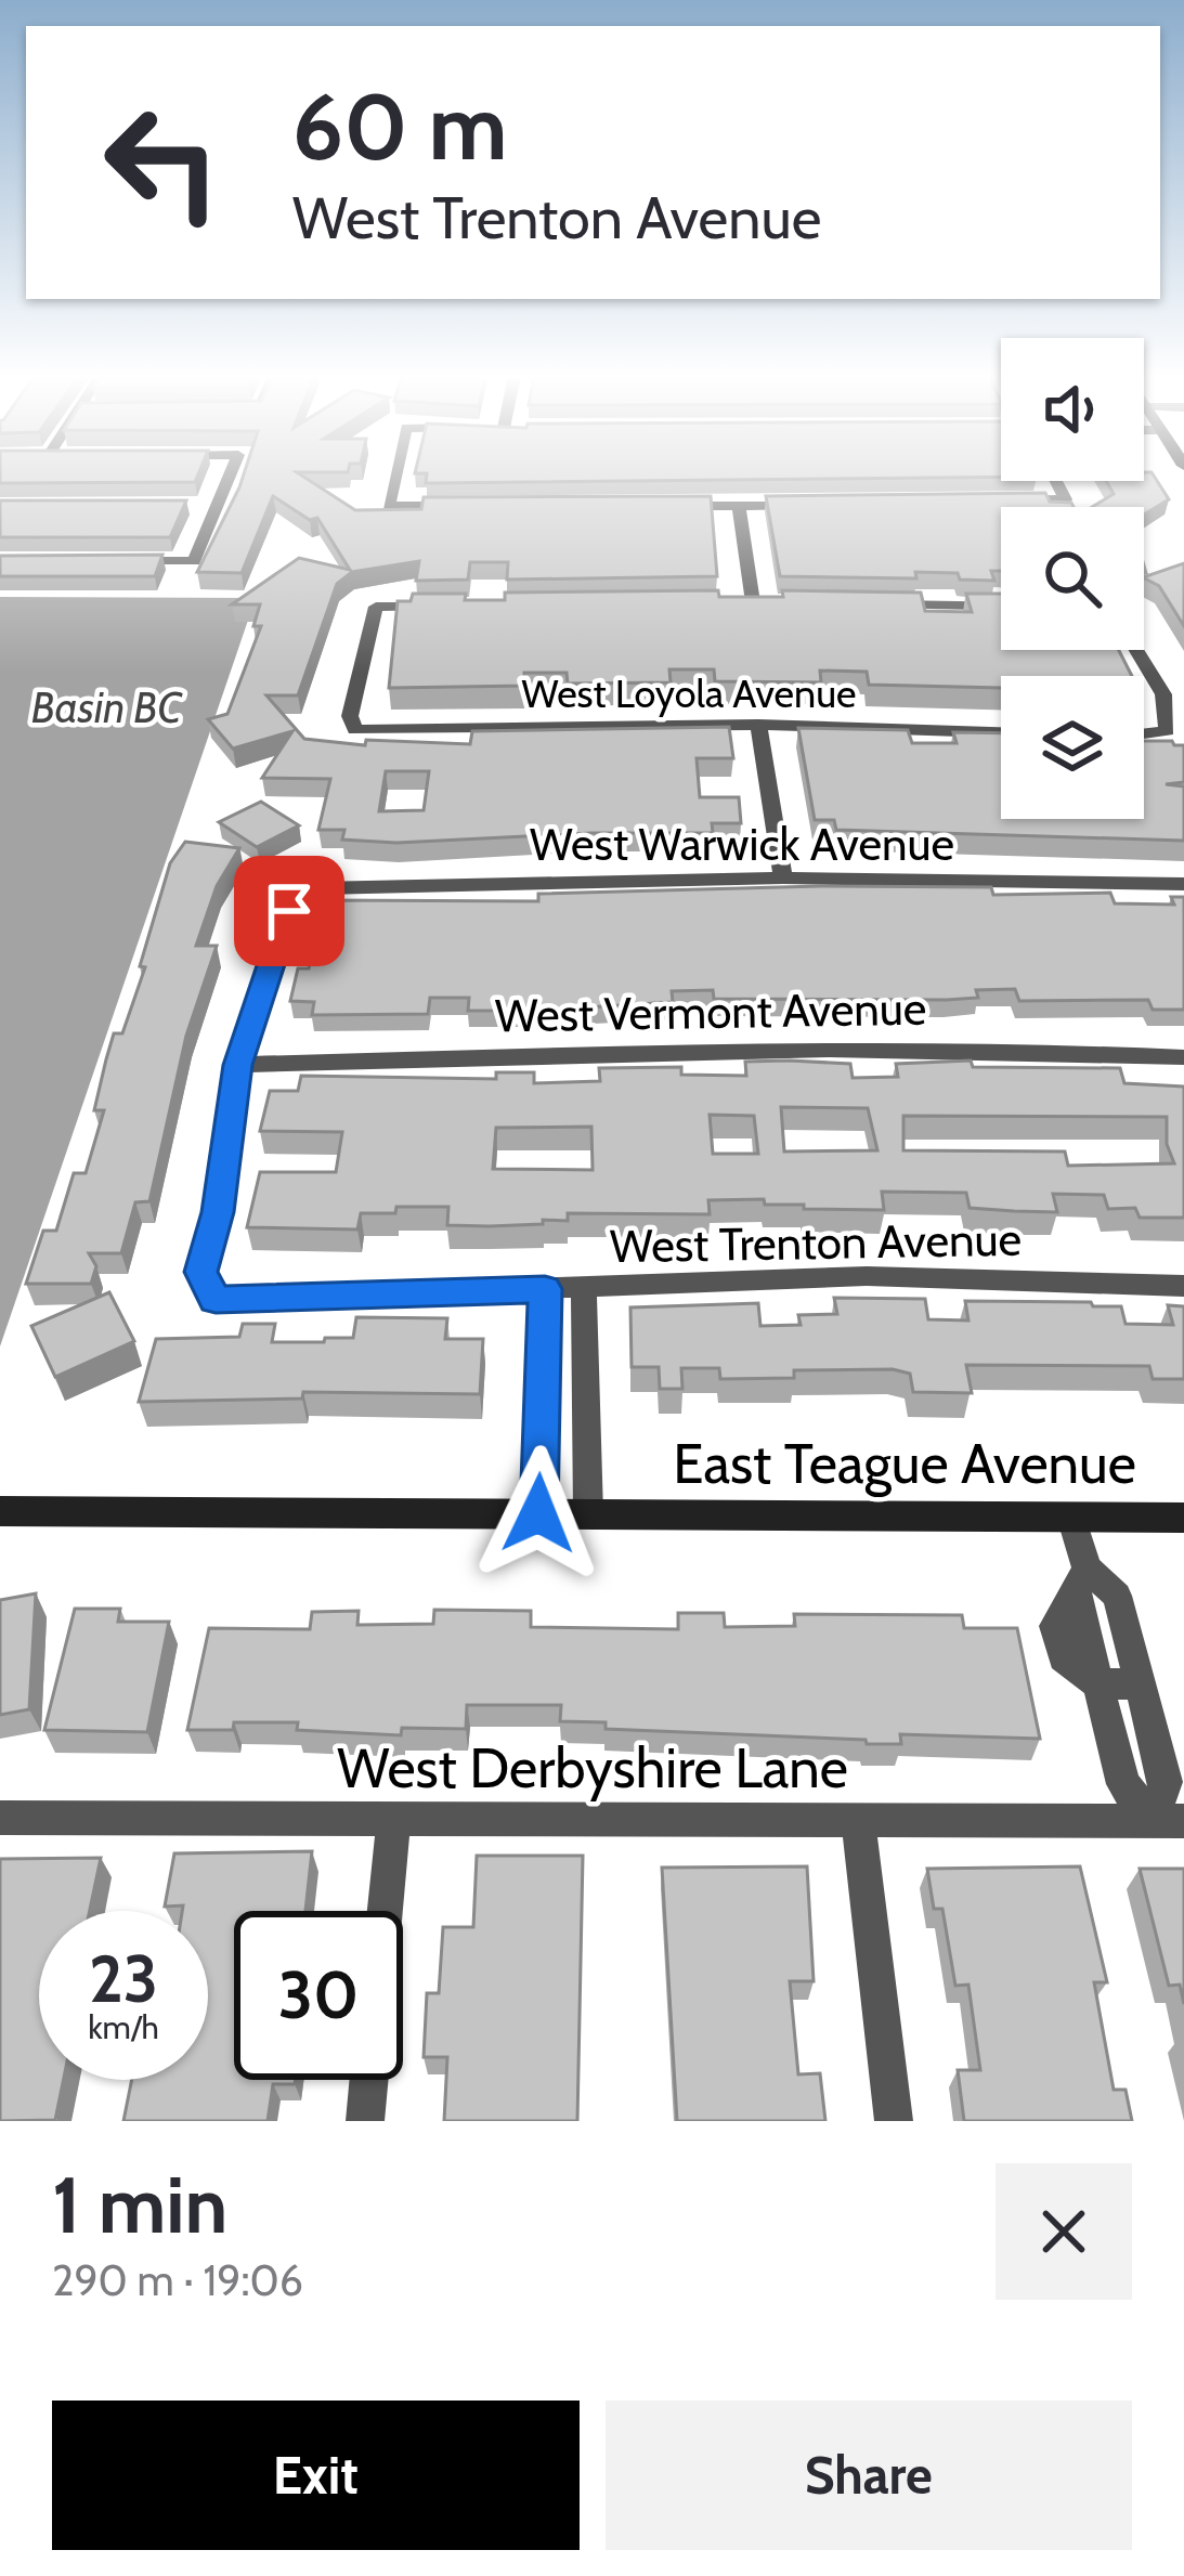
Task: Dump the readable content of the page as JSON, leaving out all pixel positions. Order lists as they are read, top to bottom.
{
  "streets": {
    "street": [
      "West Loyola Avenue",
      "West Warwick Avenue",
      "West Vermont Avenue",
      "West Trenton Avenue",
      "East Teague Avenue",
      "West Derbyshire Lane"
    ]
  },
  "crossings": [
    ["West Warwick Avenue", "West Vermont Avenue"],
    ["West Warwick Avenue", "West Trenton Avenue"],
    ["West Vermont Avenue", "West Trenton Avenue"]
  ],
  "water": ["Basin BC"],
  "page": {
    "turn": ["60 m", "West Trenton Avenue"],
    "speed": "23 km/h",
    "limit": "30",
    "heading": ["1 min", "290 m · 19:06"],
    "buttons": ["Exit", "Share"]
  }
}
